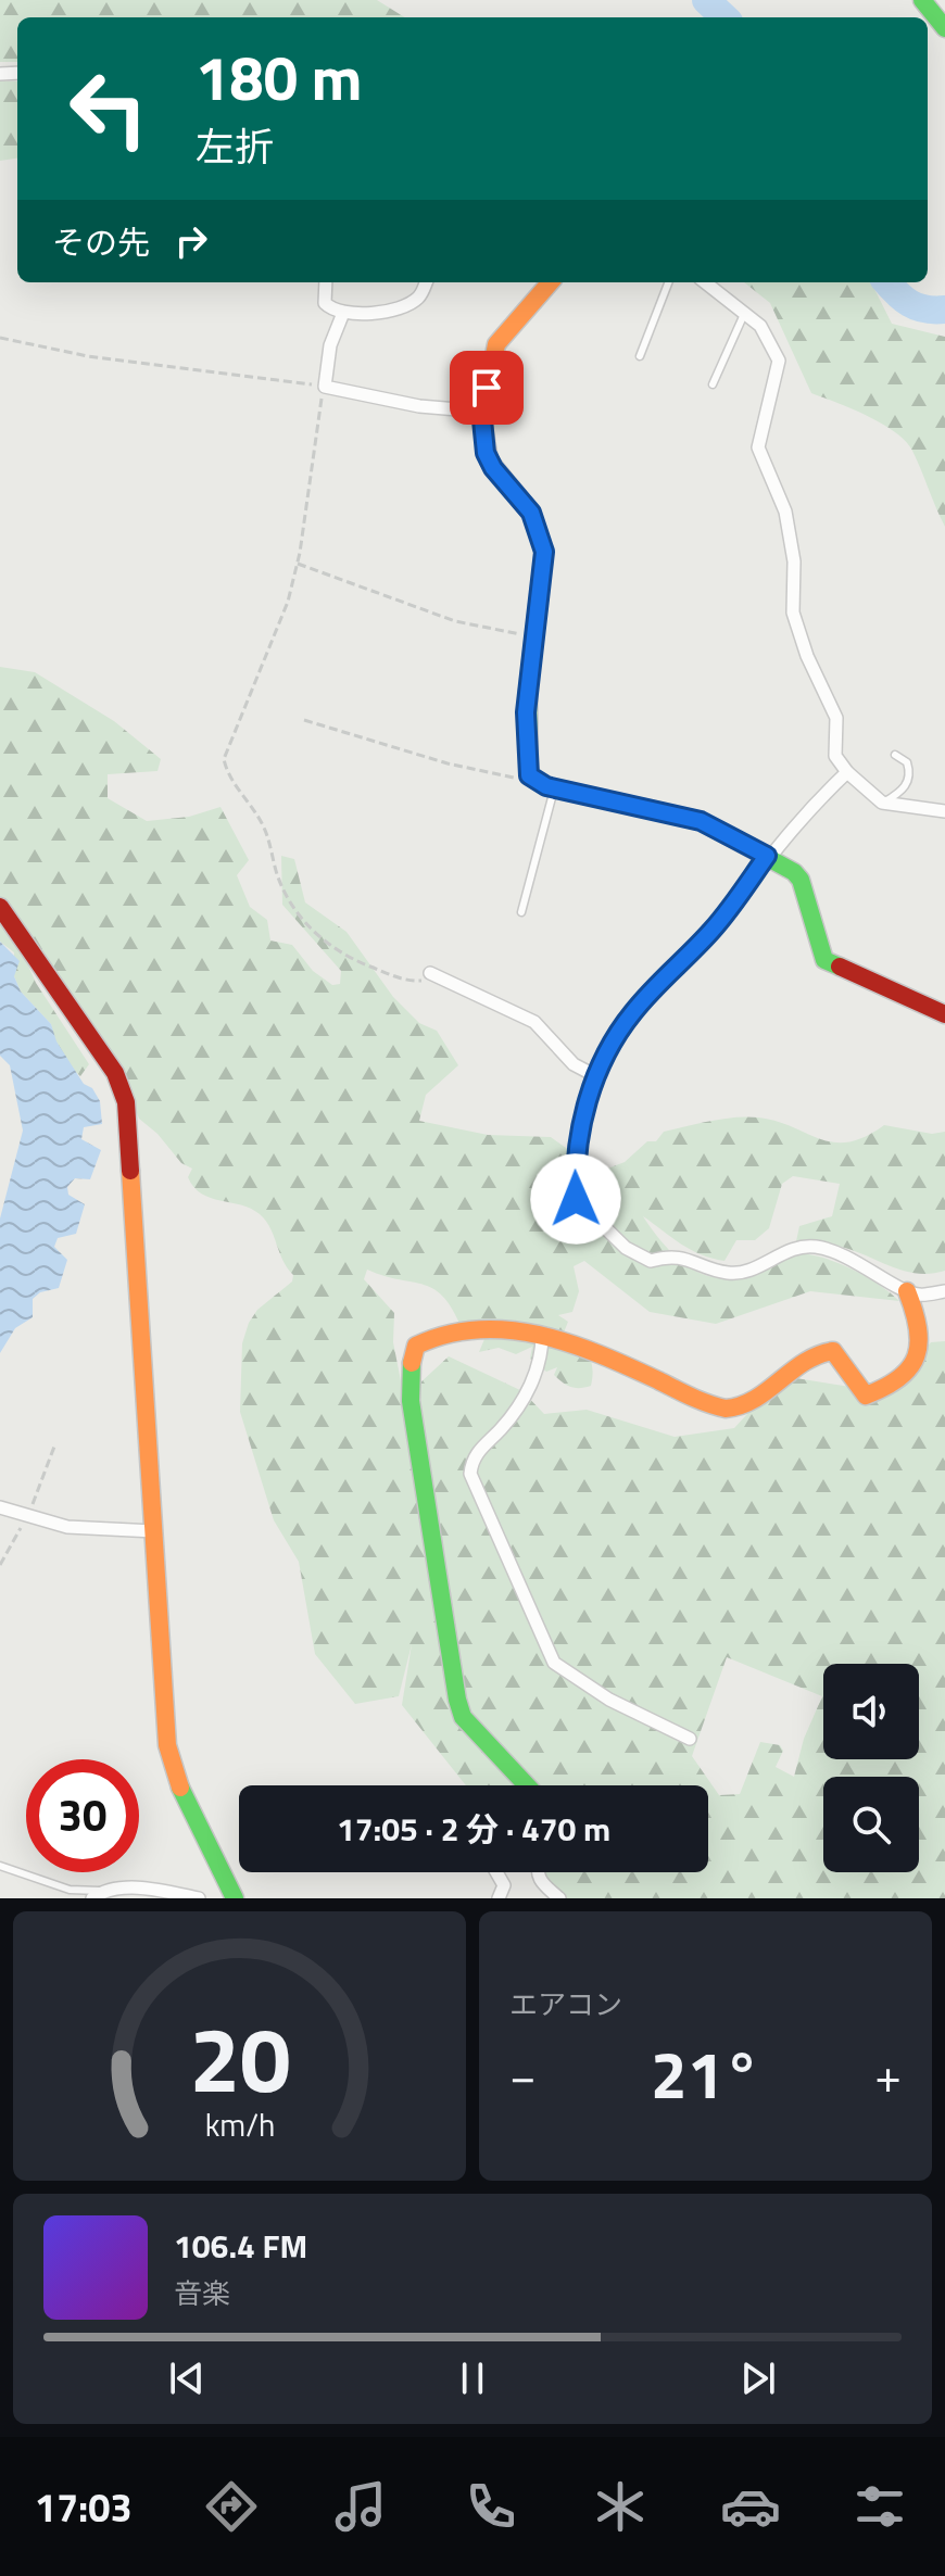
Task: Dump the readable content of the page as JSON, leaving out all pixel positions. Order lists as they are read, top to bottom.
{
  "page": {
    "turn": ["180 m", "左折"],
    "then": "その先",
    "limit": "30",
    "trip": "17:05 · 2 分 · 470 m",
    "tile": "エアコン",
    "heat": ["−", "21°", "+"],
    "song": ["106.4 FM", "音楽"],
    "tabs": "17:03",
    "gauge": ["20", "km/h"]
  }
}
